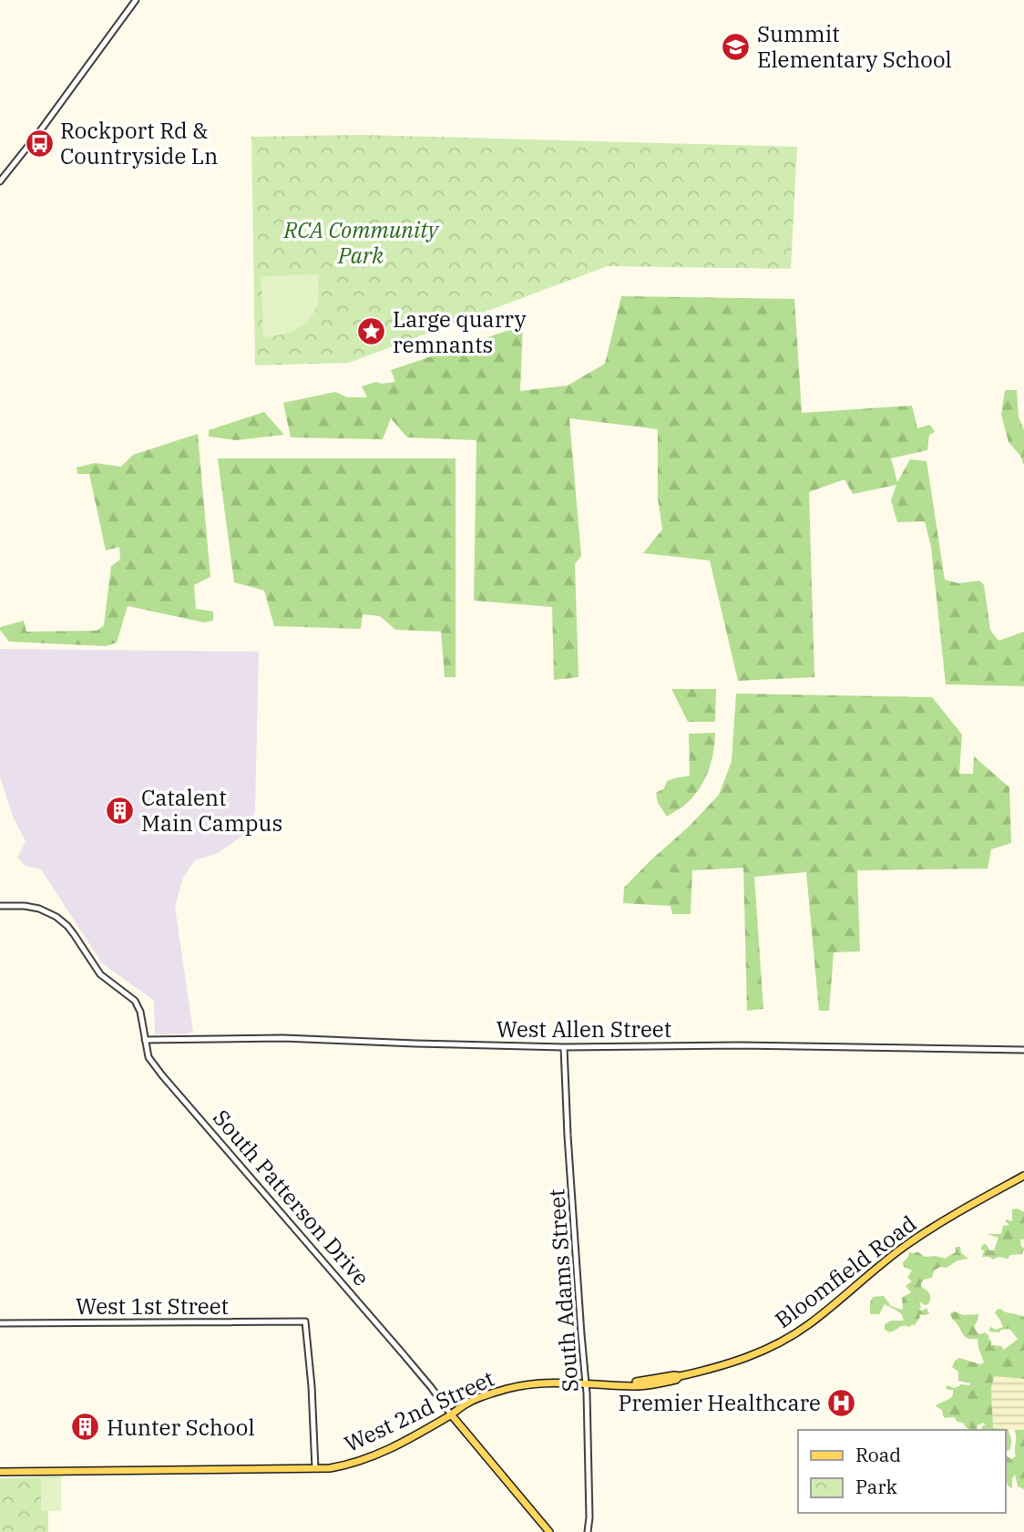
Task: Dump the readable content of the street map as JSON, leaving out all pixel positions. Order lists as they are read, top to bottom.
{
  "streets": {
    "main road": ["South Patterson Drive", "Bloomfield Road", "West 2nd Street"],
    "street": ["West Allen Street", "South Adams Street", "West 1st Street"]
  },
  "crossings": [
    ["West Allen Street", "South Patterson Drive"],
    ["West Allen Street", "South Adams Street"],
    ["South Patterson Drive", "West 2nd Street"],
    ["Bloomfield Road", "South Adams Street"],
    ["Bloomfield Road", "West 2nd Street"],
    ["South Adams Street", "West 2nd Street"],
    ["West 1st Street", "West 2nd Street"]
  ],
  "parks": ["RCA Community Park"],
  "places": {
    "school or university": ["Summit Elementary School"],
    "bus stop": ["Rockport Rd & Countryside Ln"],
    "place": ["Large quarry remnants"],
    "building": ["Catalent Main Campus", "Hunter School"],
    "hospital": ["Premier Healthcare"]
  },
  "legend": ["Road", "Park"]
}
